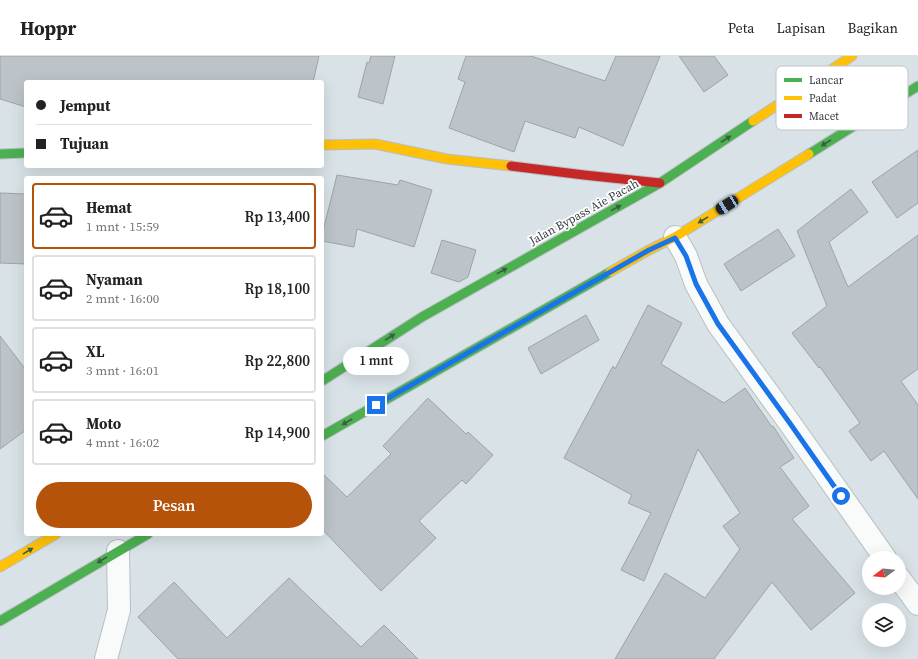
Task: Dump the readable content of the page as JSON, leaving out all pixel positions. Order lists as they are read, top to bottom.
{
  "streets": {
    "main road": ["Jalan Bypass Aie Pacah"]
  },
  "legend": ["Lancar", "Padat", "Macet"],
  "north": "left",
  "page": {
    "header": "Hoppr",
    "nav": ["Peta", "Lapisan", "Bagikan"],
    "banner": ["Jemput", "Tujuan"],
    "list": [
      {
        "name": "Hemat",
        "note": "1 mnt · 15:59",
        "value": "Rp 13,400"
      },
      {
        "name": "Nyaman",
        "note": "2 mnt · 16:00",
        "value": "Rp 18,100"
      },
      {
        "name": "XL",
        "note": "3 mnt · 16:01",
        "value": "Rp 22,800"
      },
      {
        "name": "Moto",
        "note": "4 mnt · 16:02",
        "value": "Rp 14,900"
      }
    ],
    "bubble": "1 mnt",
    "buttons": "Pesan"
  }
}
